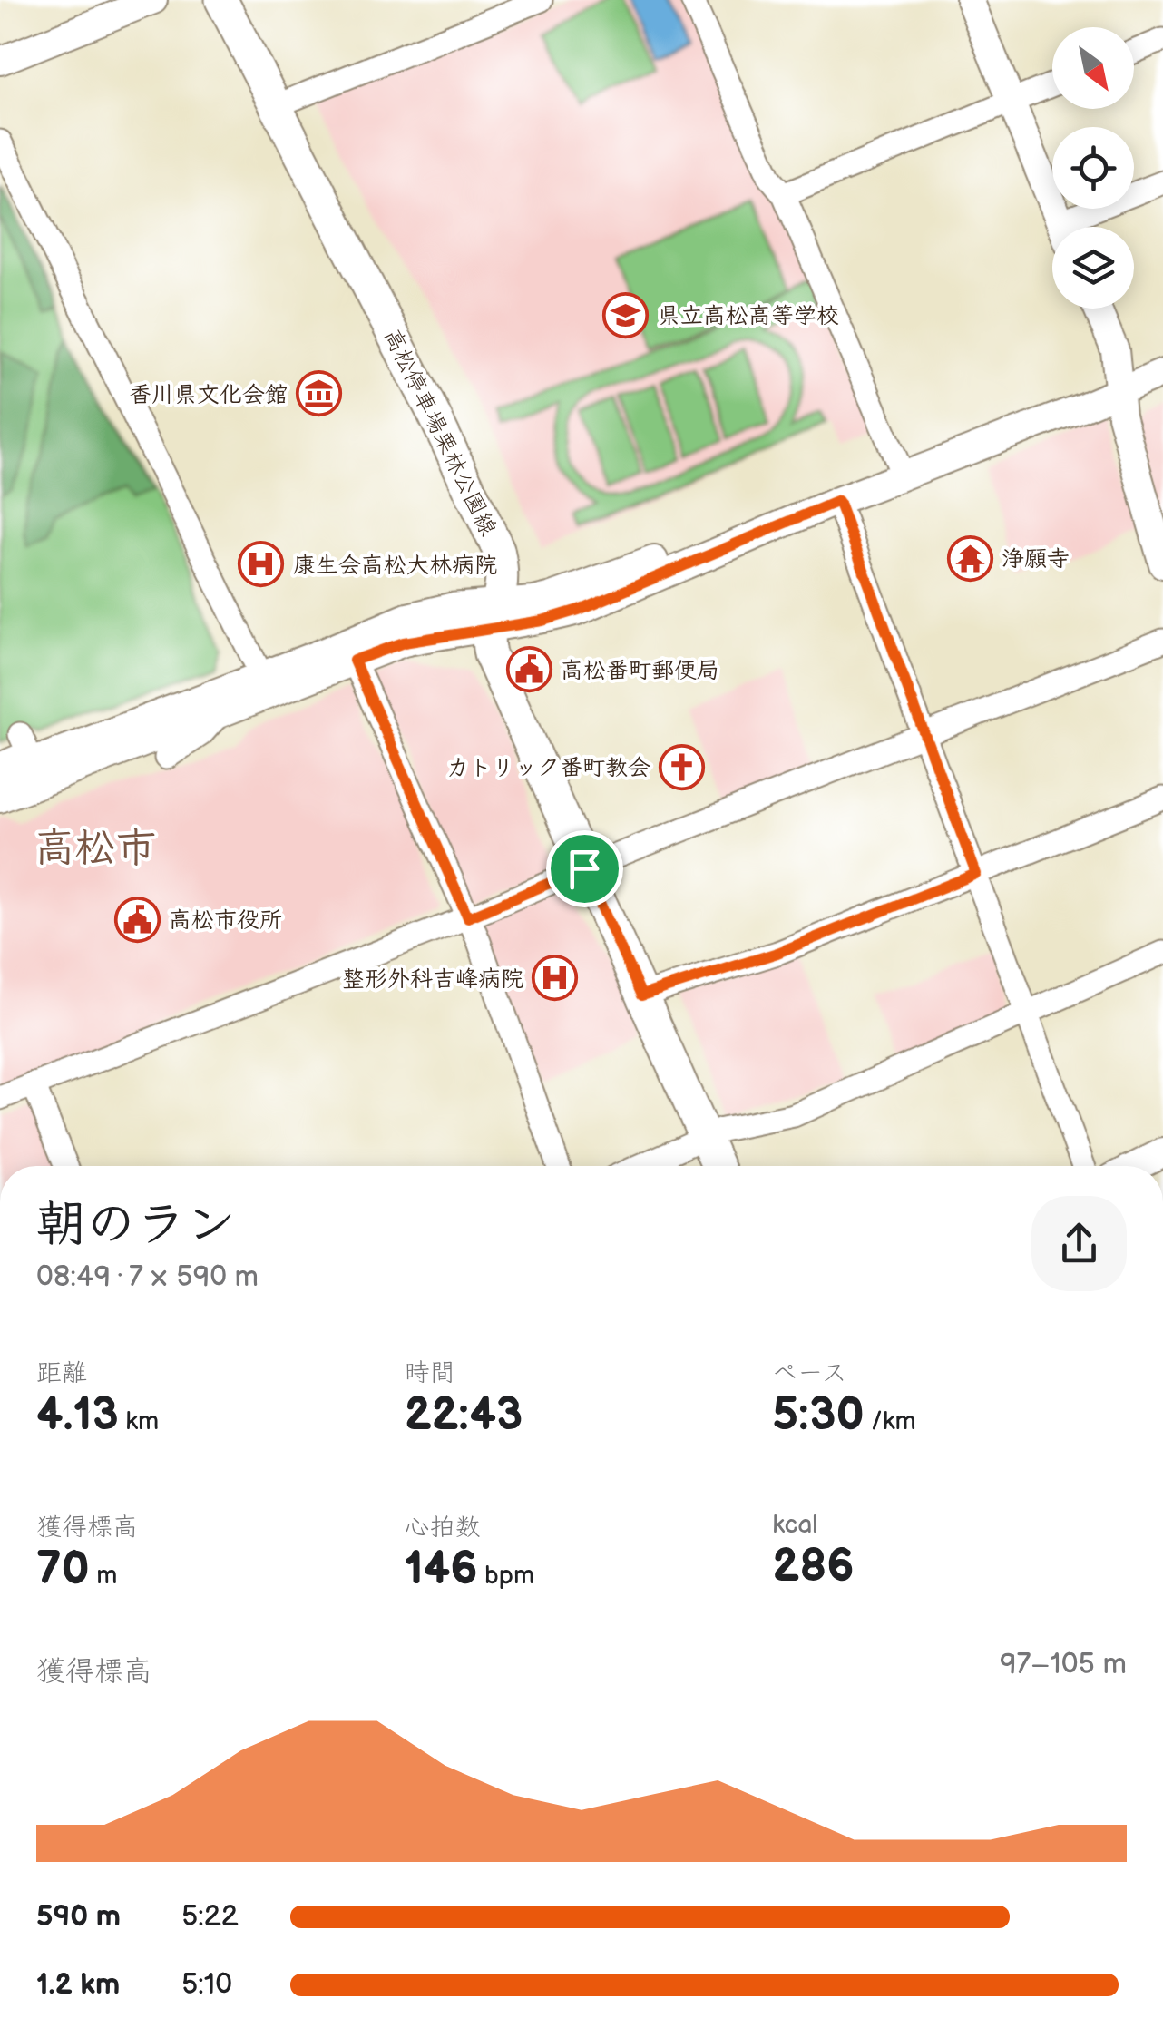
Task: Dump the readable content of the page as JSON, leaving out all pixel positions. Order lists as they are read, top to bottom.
{
  "streets": {
    "main road": ["高松停車場栗林公園線"]
  },
  "districts": ["高松市"],
  "places": {
    "school or university": ["県立高松高等学校"],
    "museum": ["香川県文化会館"],
    "temple": ["浄願寺"],
    "hospital": ["康生会高松大林病院", "整形外科吉峰病院"],
    "public building": ["高松番町郵便局", "高松市役所"],
    "church": ["カトリック番町教会"]
  },
  "north": "bottom right",
  "page": {
    "heading": ["朝のラン", "08:49 · 7 × 590 m"],
    "stats": [
      ["距離", "4.13 km"],
      ["時間", "22:43"],
      ["ペース", "5:30 /km"],
      ["獲得標高", "70 m"],
      ["心拍数", "146 bpm"],
      ["kcal", "286"]
    ],
    "chart": ["獲得標高", "97–105 m"],
    "list": [
      {
        "name": "590 m",
        "note": "5:22"
      },
      {
        "name": "1.2 km",
        "note": "5:10"
      }
    ]
  }
}
